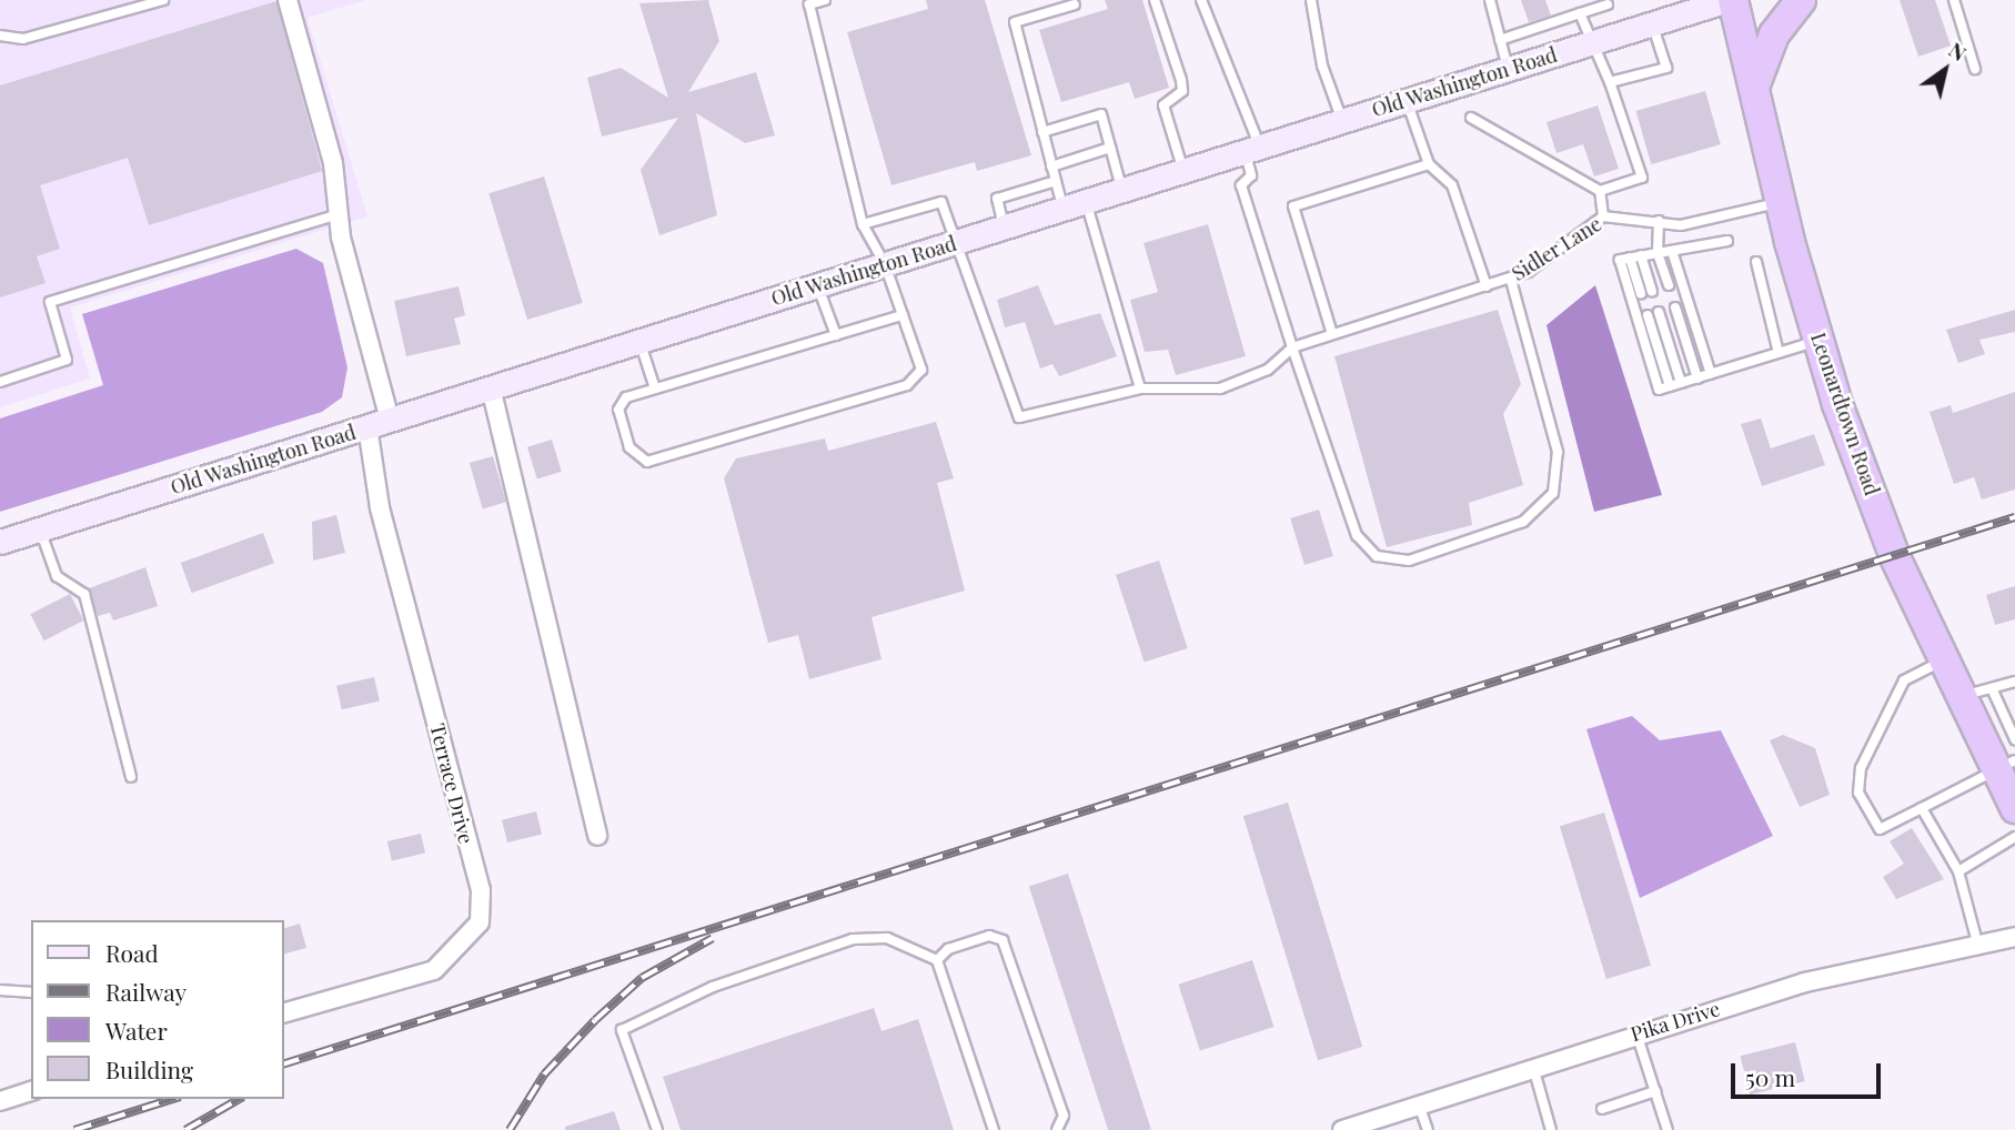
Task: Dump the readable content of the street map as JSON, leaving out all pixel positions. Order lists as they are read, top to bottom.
{
  "streets": {
    "highway": ["Leonardtown Road"],
    "main road": ["Old Washington Road"],
    "street": ["Terrace Drive", "Pika Drive"],
    "lane": ["Sidler Lane"]
  },
  "crossings": [
    ["Old Washington Road", "Leonardtown Road"],
    ["Old Washington Road", "Terrace Drive"],
    ["Sidler Lane", "Leonardtown Road"]
  ],
  "legend": [
    "Road",
    "Railway",
    "Water",
    "Building"
  ],
  "scale_bar": "50 m",
  "north": "top right"
}
